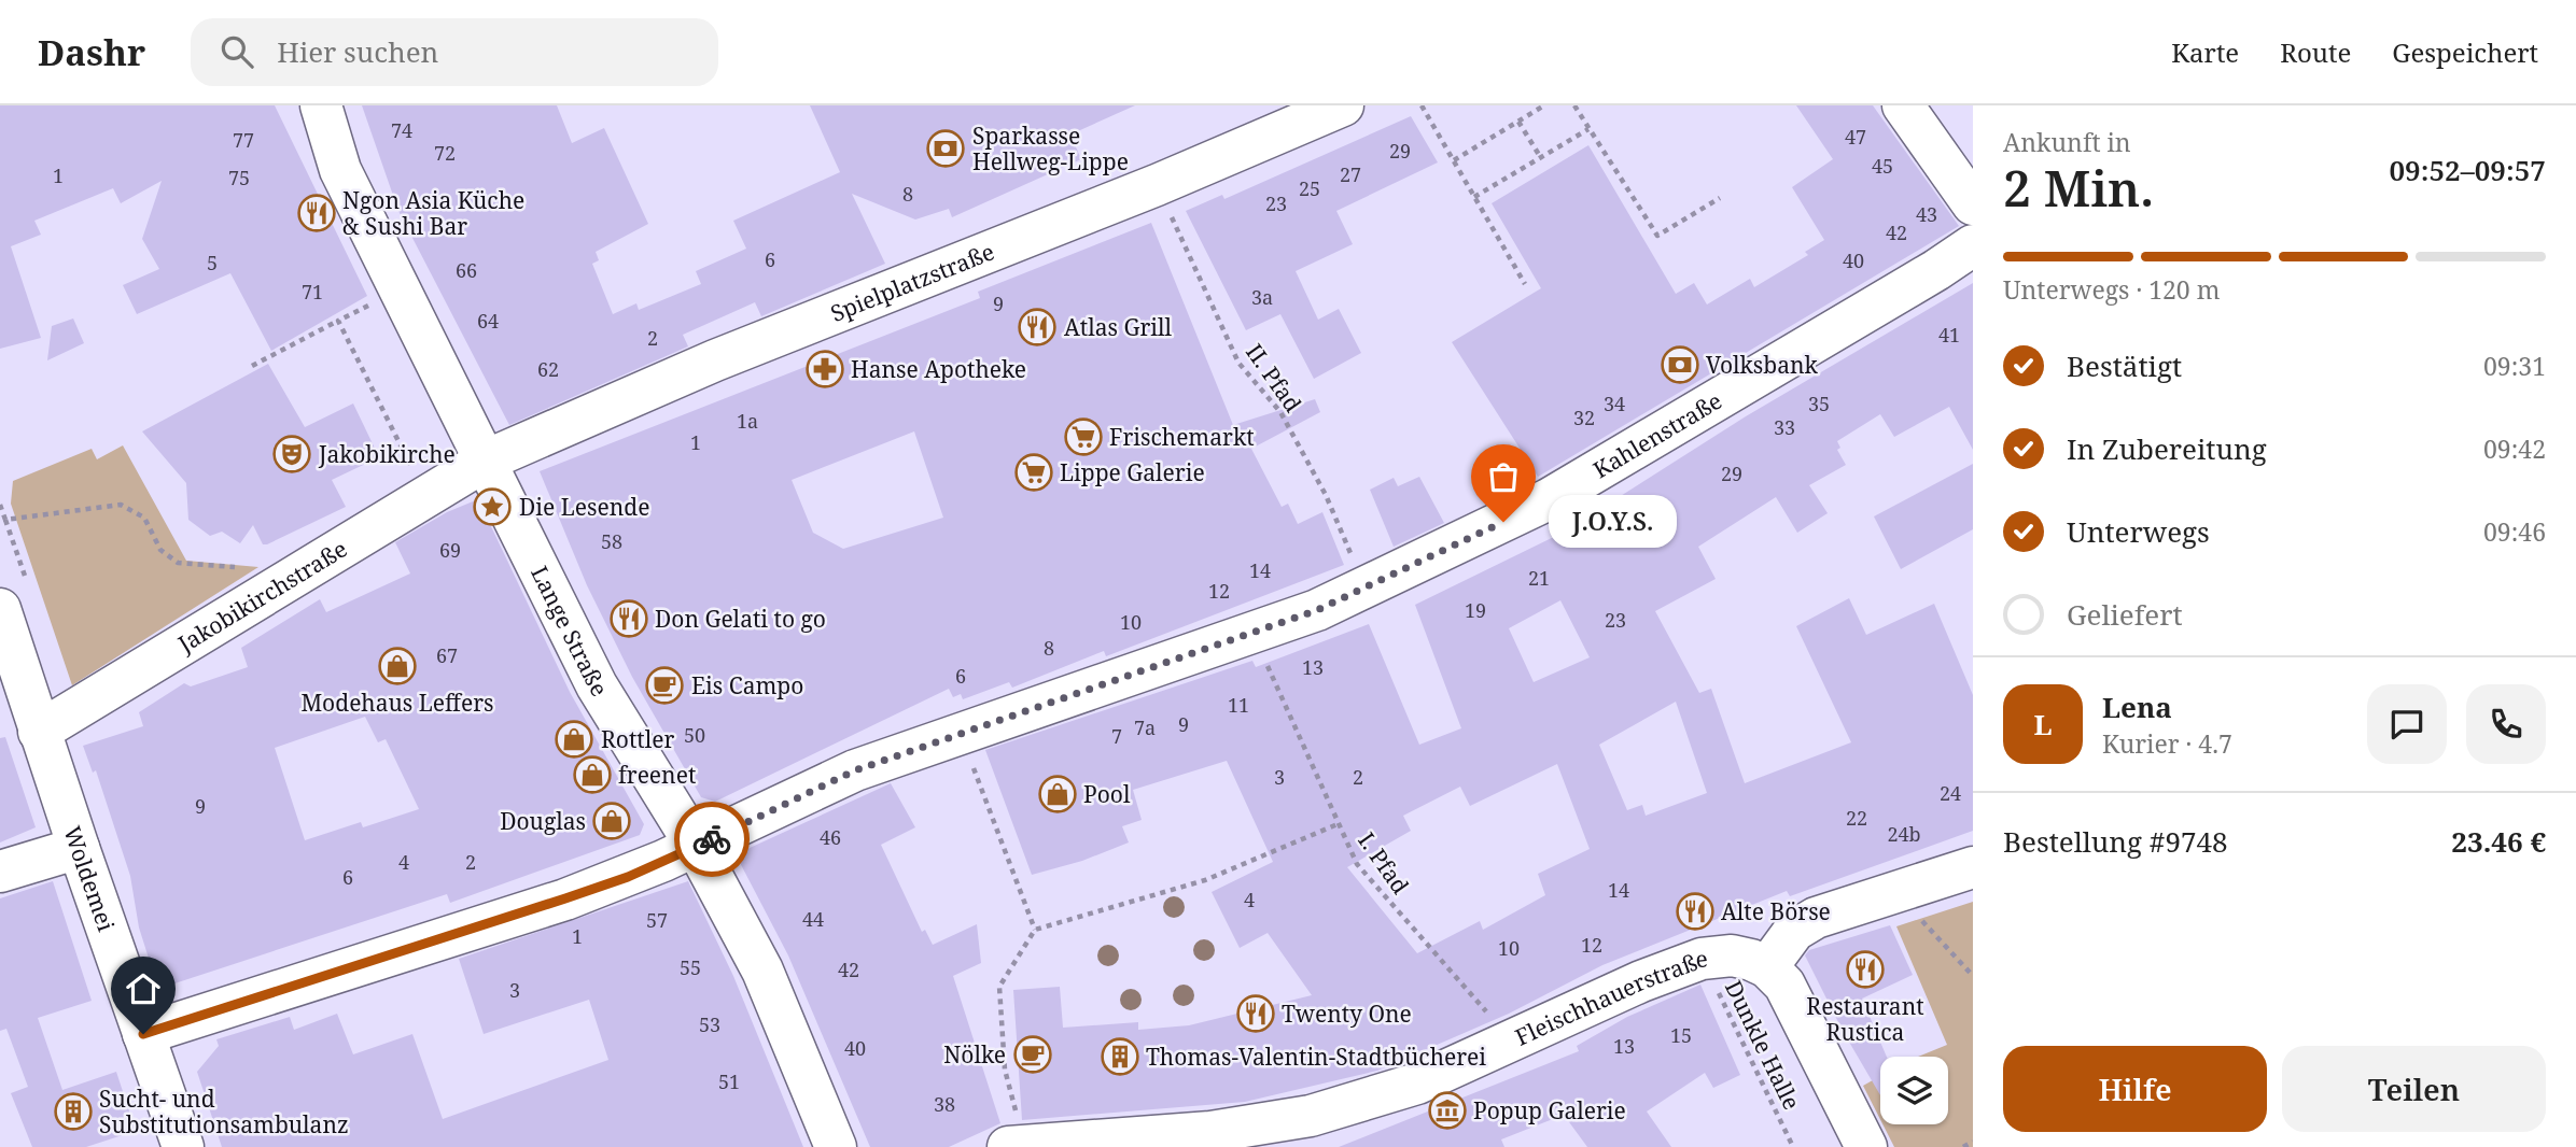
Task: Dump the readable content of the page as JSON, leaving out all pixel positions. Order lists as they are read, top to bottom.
{
  "streets": {
    "street": [
      "Spielplatzstraße",
      "Kahlenstraße",
      "Jakobikirchstraße",
      "Lange Straße",
      "Woldemei",
      "Fleischhauerstraße"
    ],
    "path": ["II. Pfad", "I. Pfad", "Dunkle Halle"]
  },
  "crossings": [
    ["Spielplatzstraße", "II. Pfad"],
    ["Spielplatzstraße", "Jakobikirchstraße"],
    ["Spielplatzstraße", "Lange Straße"],
    ["II. Pfad", "Kahlenstraße"],
    ["Kahlenstraße", "Lange Straße"],
    ["Kahlenstraße", "I. Pfad"],
    ["Kahlenstraße", "Woldemei"],
    ["Jakobikirchstraße", "Lange Straße"],
    ["Jakobikirchstraße", "Woldemei"],
    ["I. Pfad", "Fleischhauerstraße"],
    ["Fleischhauerstraße", "Dunkle Halle"]
  ],
  "places": {
    "bank": ["Sparkasse Hellweg-Lippe", "Volksbank"],
    "restaurant": [
      "Ngon Asia Küche & Sushi Bar",
      "Atlas Grill",
      "Don Gelati to go",
      "Alte Börse",
      "Restaurant Rustica",
      "Twenty One"
    ],
    "pharmacy": ["Hanse Apotheke"],
    "supermarket": ["Frischemarkt", "Lippe Galerie"],
    "theatre": ["Jakobikirche"],
    "place": ["Die Lesende"],
    "other": ["J.O.Y.S."],
    "shop": [
      "Modehaus Leffers",
      "Rottler",
      "freenet",
      "Pool",
      "Douglas"
    ],
    "cafe": ["Eis Campo", "Nölke"],
    "building": ["Thomas-Valentin-Stadtbücherei", "Sucht- und Substitutionsambulanz"],
    "museum": ["Popup Galerie"]
  },
  "house_numbers": [
    "74",
    "47",
    "77",
    "29",
    "72",
    "45",
    "27",
    "1",
    "75",
    "25",
    "8",
    "23",
    "43",
    "42",
    "6",
    "40",
    "5",
    "66",
    "71",
    "3a",
    "9",
    "64",
    "41",
    "2",
    "62",
    "34",
    "35",
    "32",
    "1a",
    "33",
    "1",
    "29",
    "58",
    "69",
    "14",
    "21",
    "12",
    "19",
    "23",
    "10",
    "8",
    "67",
    "13",
    "6",
    "11",
    "9",
    "7a",
    "50",
    "7",
    "3",
    "2",
    "24",
    "9",
    "22",
    "24b",
    "46",
    "4",
    "2",
    "6",
    "14",
    "4",
    "44",
    "57",
    "1",
    "12",
    "10",
    "55",
    "42",
    "3",
    "53",
    "15",
    "13",
    "40",
    "51",
    "38"
  ],
  "page": {
    "header": "Dashr",
    "search": "Hier suchen",
    "nav": ["Karte", "Route", "Gespeichert"],
    "heading": ["2 Min.", "Ankunft in", "09:52–09:57"],
    "panel": [
      "Lena",
      "Kurier · 4.7",
      "Bestellung #9748",
      "23.46 €"
    ],
    "bar": "Unterwegs · 120 m",
    "list": [
      ["Bestätigt", "09:31"],
      ["In Zubereitung", "09:42"],
      ["Unterwegs", "09:46"],
      "Geliefert"
    ],
    "bubble": "J.O.Y.S.",
    "round": "L",
    "buttons": ["Hilfe", "Teilen"]
  }
}
